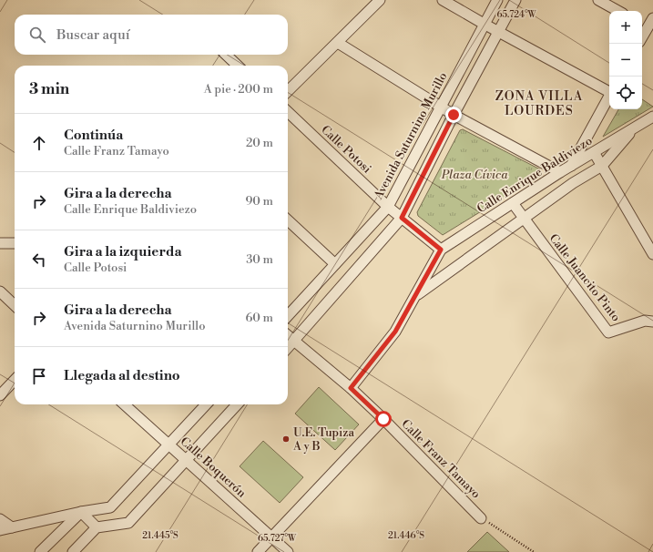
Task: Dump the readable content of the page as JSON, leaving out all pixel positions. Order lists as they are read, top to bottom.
{
  "streets": {
    "street": [
      "Avenida Saturnino Murillo",
      "Calle Potosi",
      "Calle Enrique Baldiviezo",
      "Calle Juancito Pinto",
      "Calle Franz Tamayo",
      "Calle Boquerón"
    ]
  },
  "crossings": [
    ["Avenida Saturnino Murillo", "Calle Potosi"],
    ["Calle Potosi", "Calle Enrique Baldiviezo"],
    ["Calle Enrique Baldiviezo", "Calle Juancito Pinto"],
    ["Calle Enrique Baldiviezo", "Calle Franz Tamayo"]
  ],
  "districts": ["ZONA VILLA LOURDES"],
  "parks": ["Plaza Cívica"],
  "places": ["U.E. Tupiza A y B"],
  "page": {
    "map_buttons": ["+", "−"],
    "search": "Buscar aquí",
    "heading": ["3 min", "A pie · 200 m"],
    "list": [
      ["Continúa", "Calle Franz Tamayo", "20 m"],
      ["Gira a la derecha", "Calle Enrique Baldiviezo", "90 m"],
      ["Gira a la izquierda", "Calle Potosi", "30 m"],
      ["Gira a la derecha", "Avenida Saturnino Murillo", "60 m"],
      "Llegada al destino"
    ]
  },
  "coordinates": [
    "65.724°W",
    "21.445°S",
    "21.446°S",
    "65.727°W"
  ]
}
